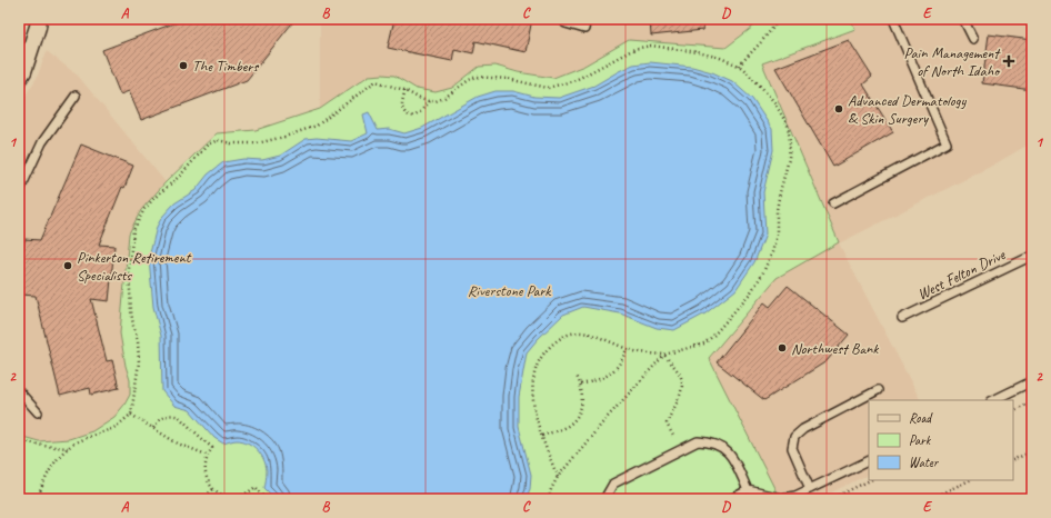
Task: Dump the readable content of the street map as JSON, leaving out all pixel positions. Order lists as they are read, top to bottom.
{
  "streets": {
    "lane": ["West Felton Drive"]
  },
  "parks": ["Riverstone Park"],
  "places": {
    "health": ["Pain Management of North Idaho"],
    "other": [
      "The Timbers",
      "Advanced Dermatology & Skin Surgery",
      "Pinkerton Retirement Specialists",
      "Northwest Bank"
    ]
  },
  "legend": ["Road", "Park", "Water"],
  "grid": {
    "columns": [
      "A",
      "B",
      "C",
      "D",
      "E"
    ],
    "rows": ["1", "2"]
  }
}
